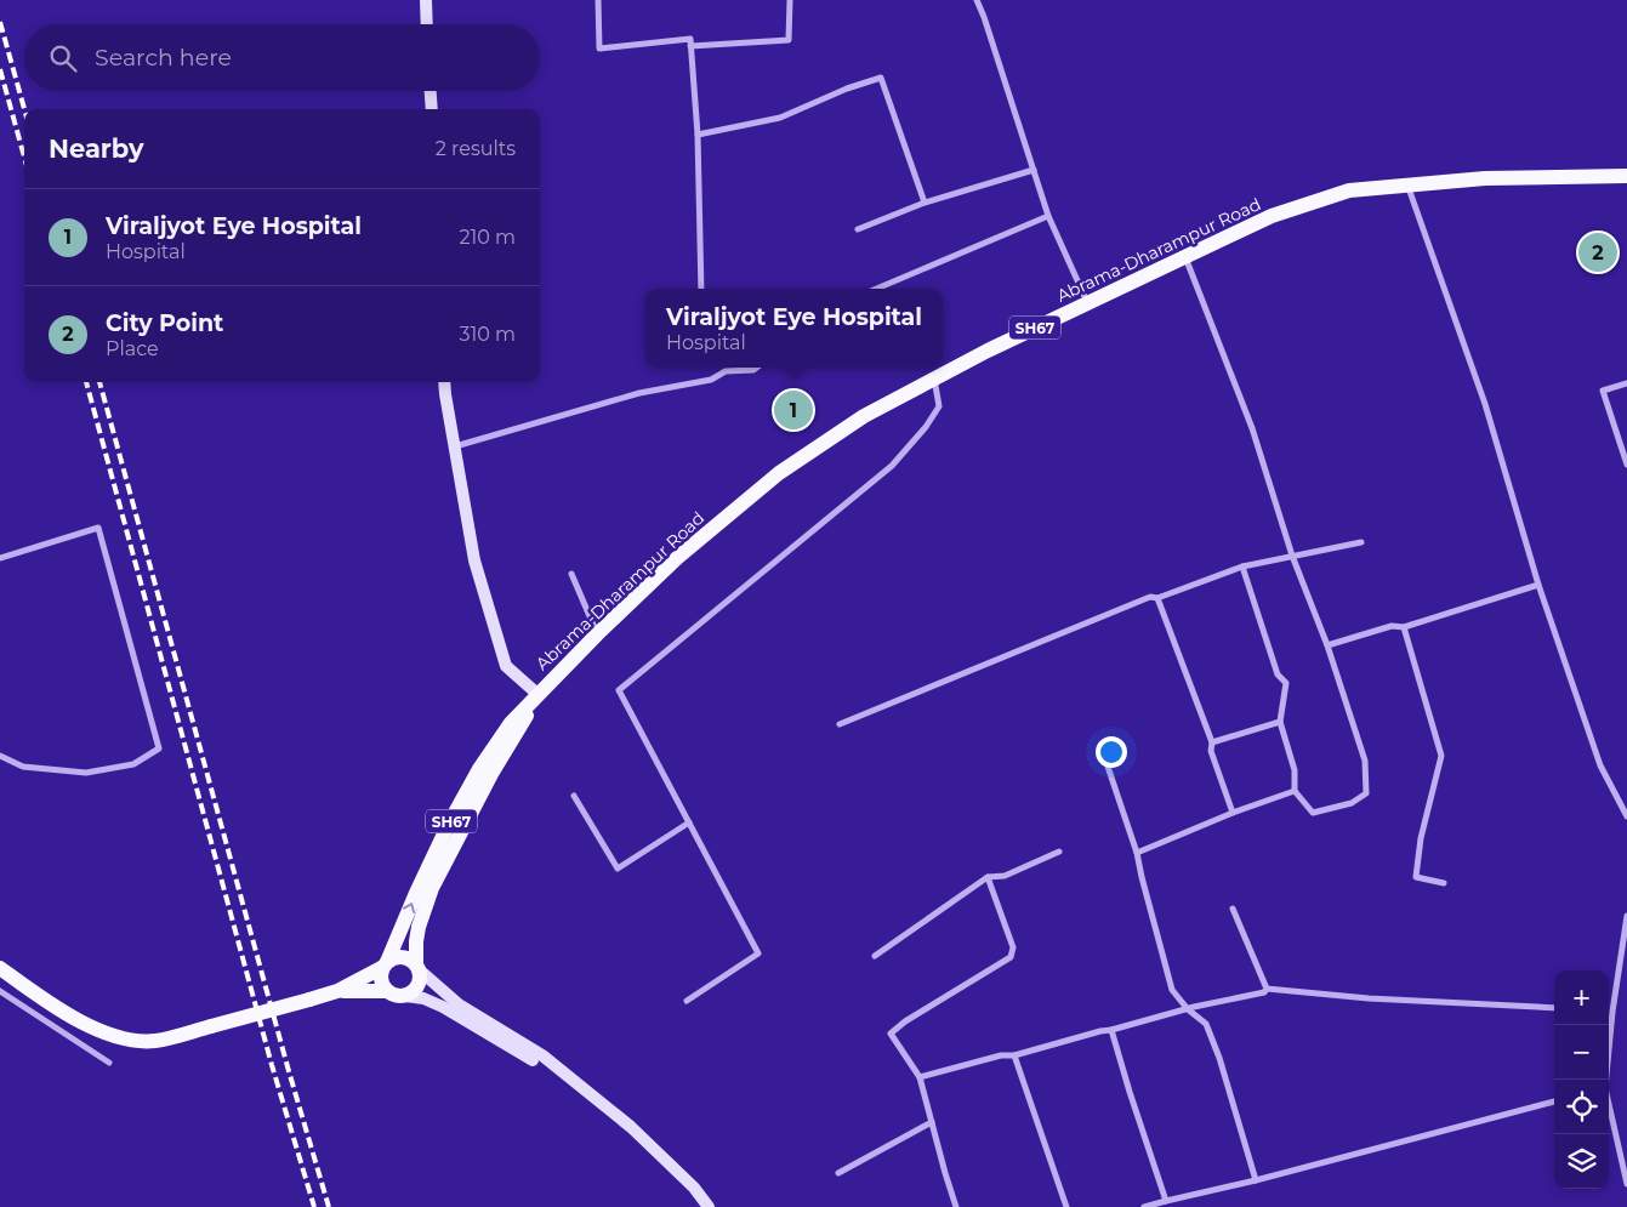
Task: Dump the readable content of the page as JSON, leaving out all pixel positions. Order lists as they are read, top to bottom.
{
  "streets": {
    "main road": ["Abrama-Dharampur Road", "SH67"]
  },
  "crossings": [
    ["Abrama-Dharampur Road", "SH67"]
  ],
  "page": {
    "search": "Search here",
    "heading": ["Nearby", "2 results"],
    "list": [
      {
        "mark": "1",
        "name": "Viraljyot Eye Hospital",
        "note": "Hospital",
        "value": "210 m"
      },
      {
        "mark": "2",
        "name": "City Point",
        "note": "Place",
        "value": "310 m"
      }
    ],
    "pins": ["2", "1"],
    "popup": ["Viraljyot Eye Hospital", "Hospital"],
    "map_buttons": ["+", "−"]
  }
}
